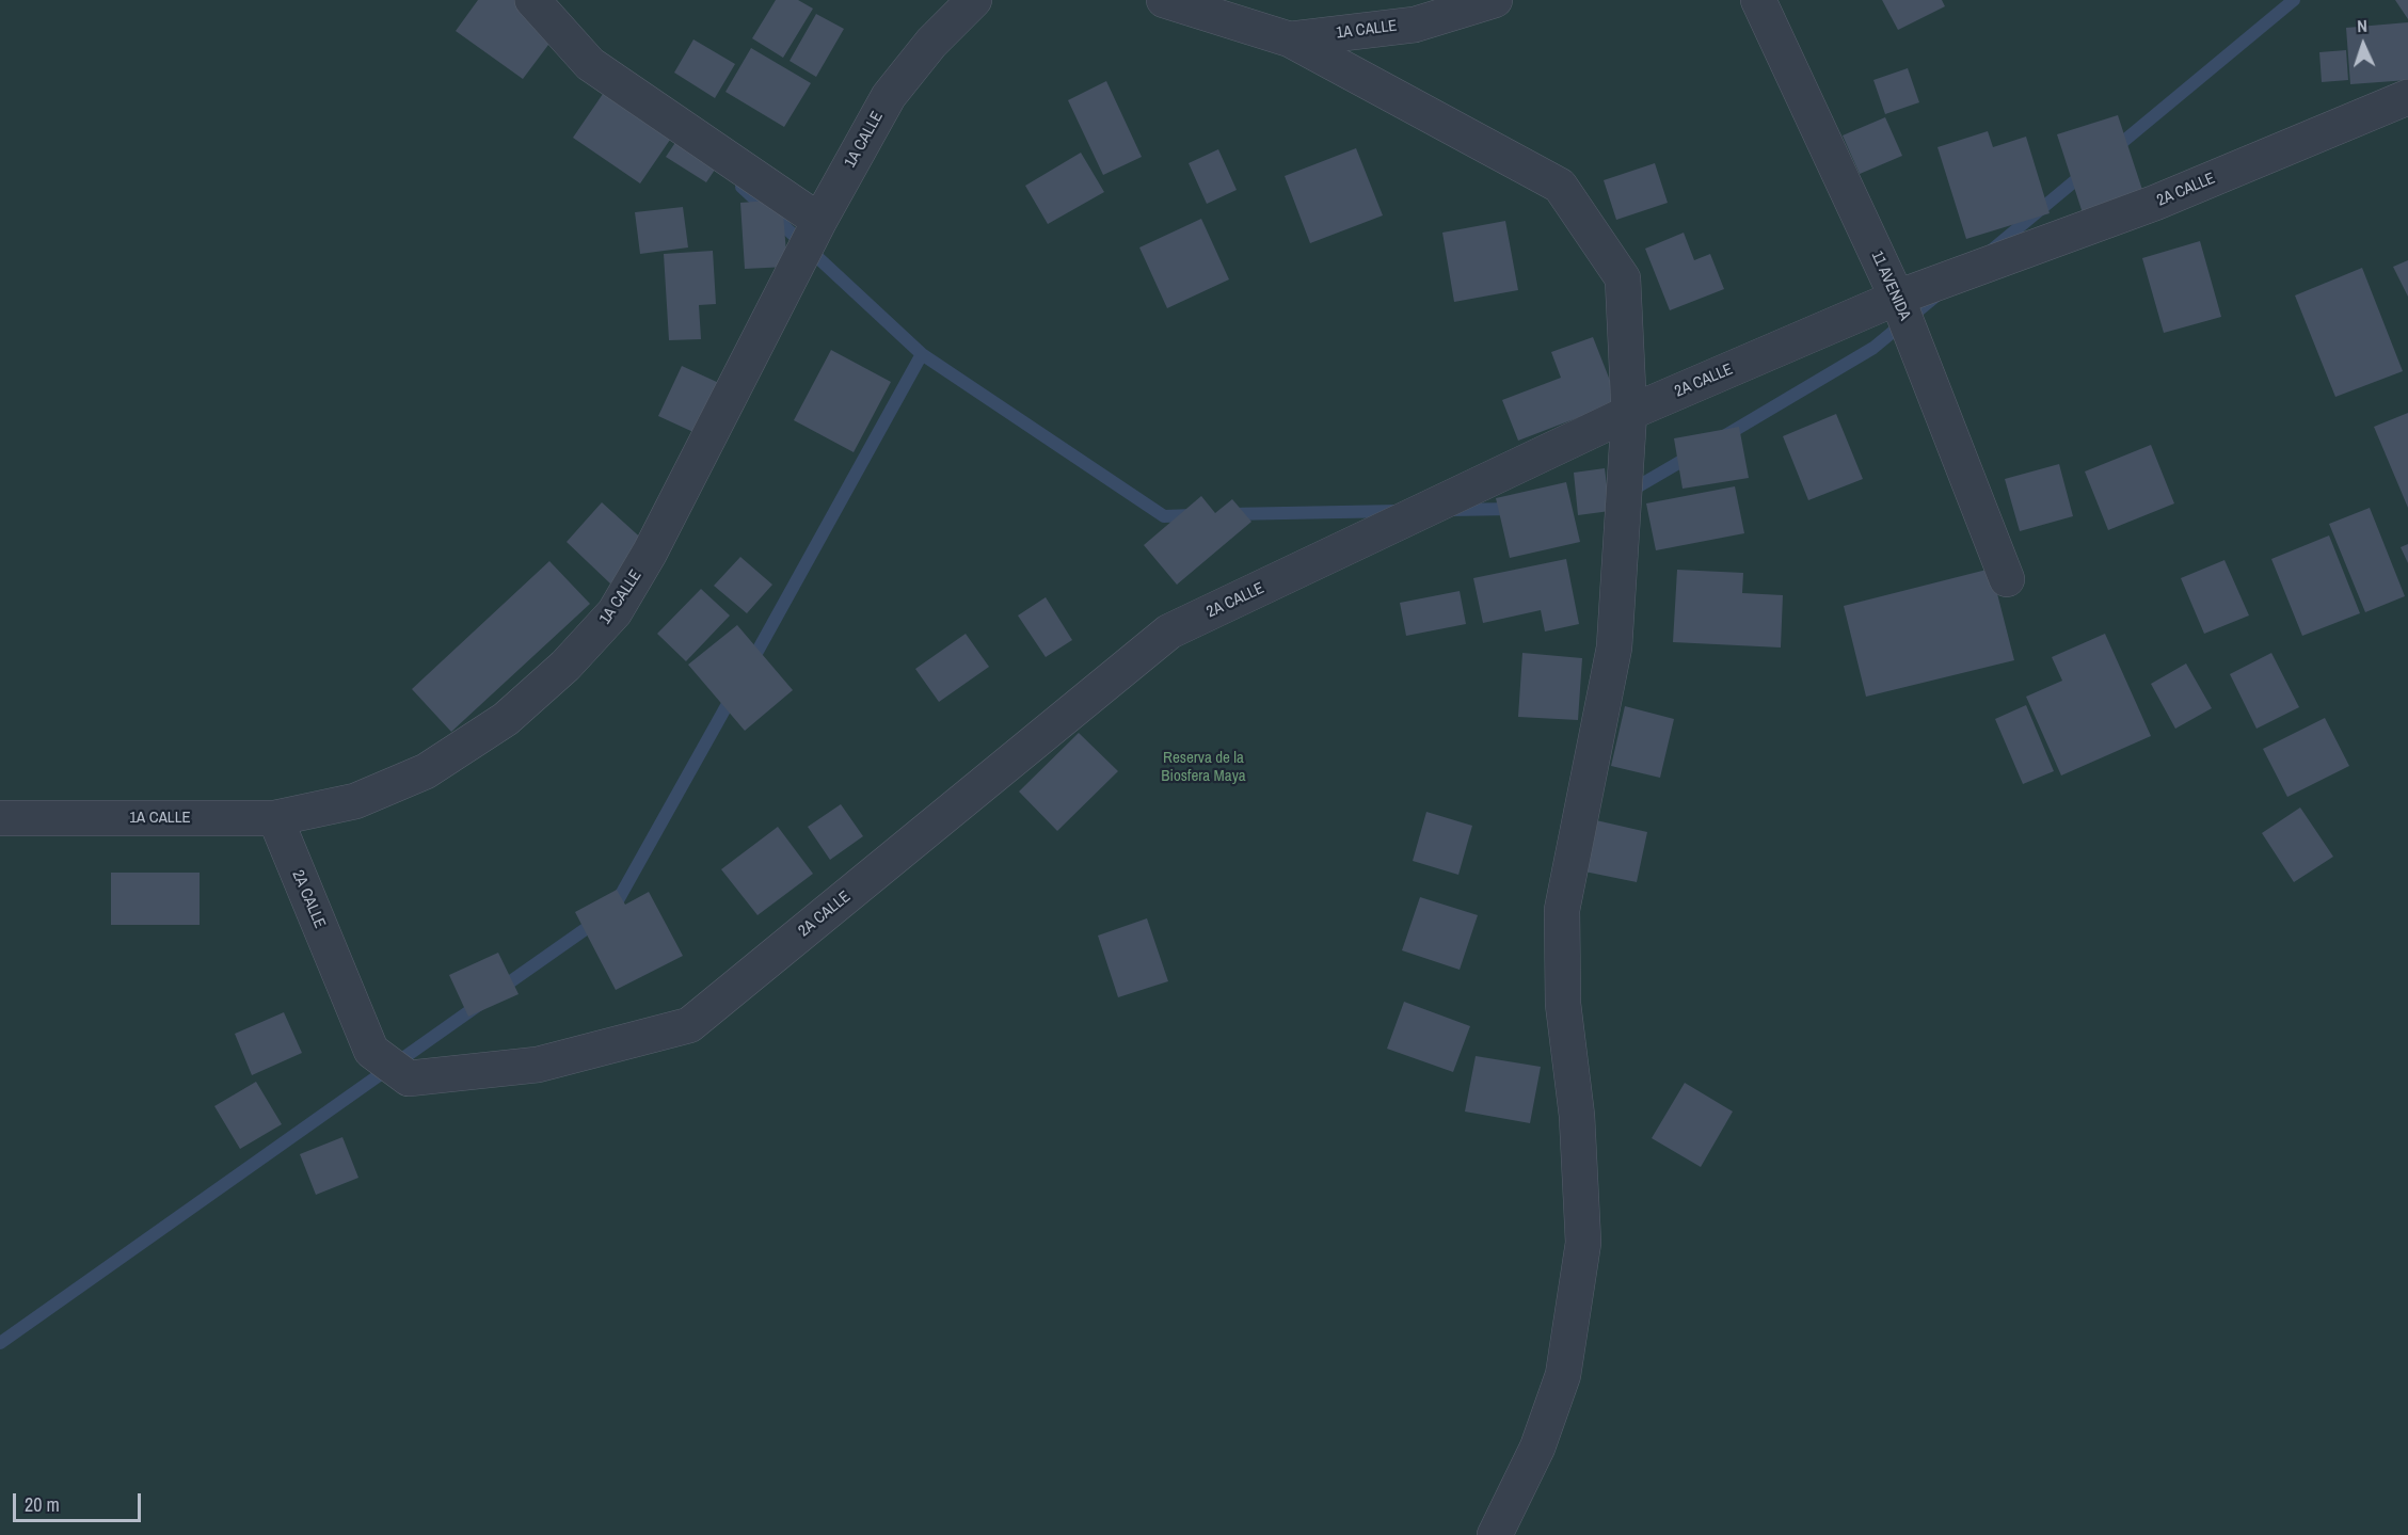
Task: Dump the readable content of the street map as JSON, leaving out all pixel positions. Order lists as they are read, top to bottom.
{
  "streets": {
    "street": ["1A CALLE", "2A CALLE", "11 AVENIDA"]
  },
  "crossings": [
    ["1A CALLE", "2A CALLE"],
    ["2A CALLE", "11 AVENIDA"]
  ],
  "parks": ["Reserva de la Biosfera Maya"],
  "scale_bar": "20 m",
  "north": "top"
}
